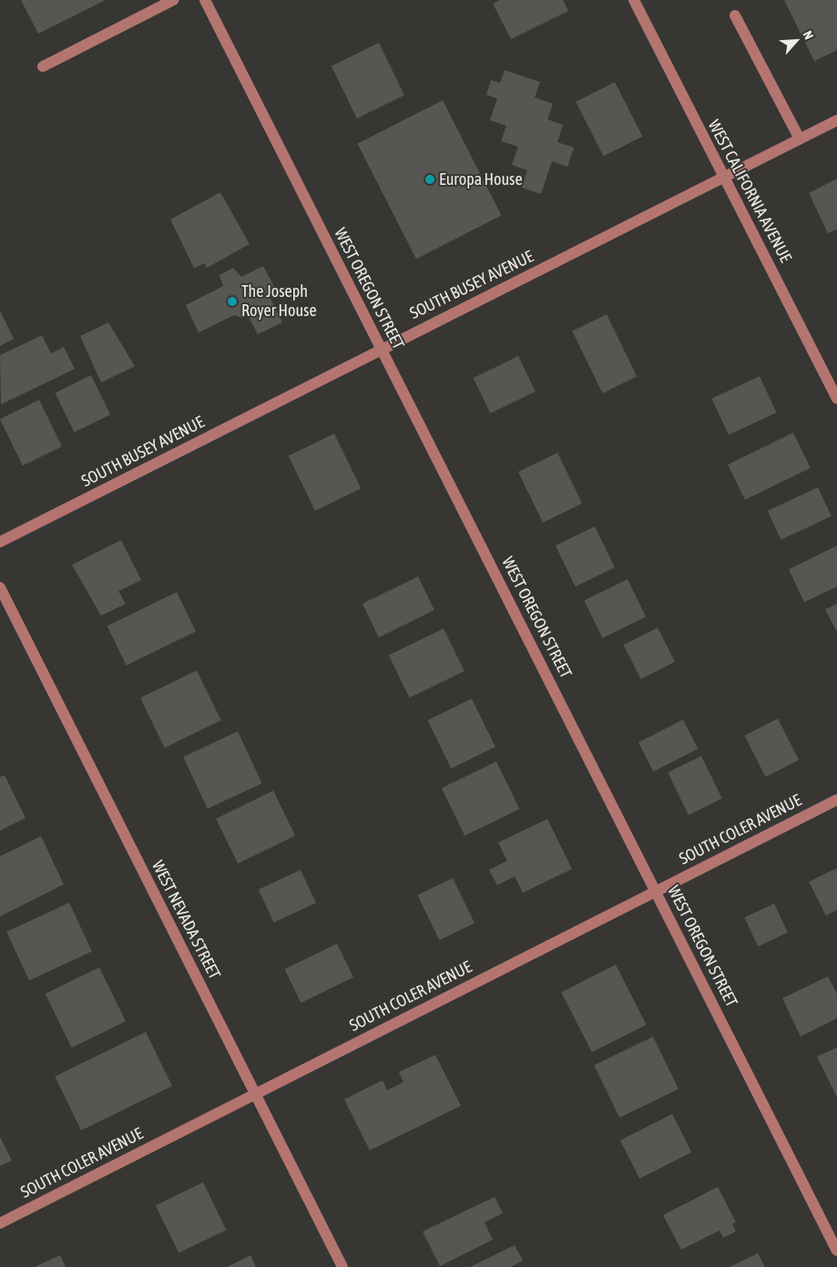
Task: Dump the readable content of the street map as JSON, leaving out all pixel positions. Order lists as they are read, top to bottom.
{
  "streets": {
    "street": [
      "WEST CALIFORNIA AVENUE",
      "SOUTH BUSEY AVENUE",
      "WEST OREGON STREET",
      "SOUTH COLER AVENUE",
      "WEST NEVADA STREET"
    ]
  },
  "crossings": [
    ["WEST CALIFORNIA AVENUE", "SOUTH BUSEY AVENUE"],
    ["SOUTH BUSEY AVENUE", "WEST OREGON STREET"],
    ["WEST OREGON STREET", "SOUTH COLER AVENUE"],
    ["SOUTH COLER AVENUE", "WEST NEVADA STREET"]
  ],
  "places": ["Europa House", "The Joseph Royer House"],
  "north": "top right"
}
